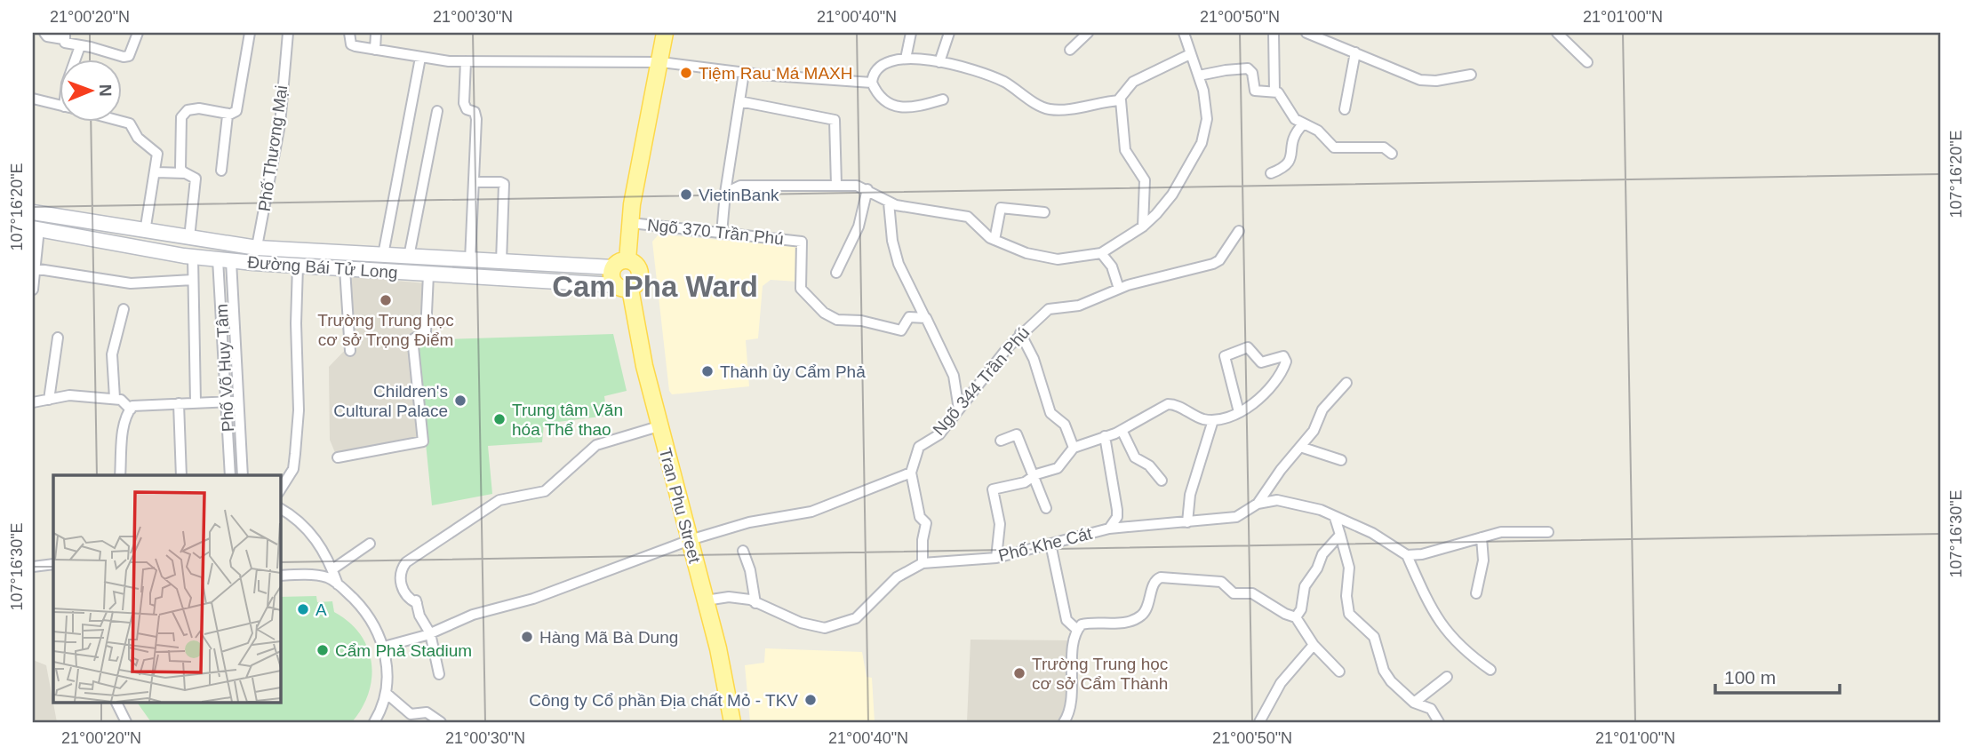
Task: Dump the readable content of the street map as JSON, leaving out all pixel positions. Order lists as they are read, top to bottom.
{
  "streets": {
    "main road": ["Tran Phu Street"],
    "street": [
      "Phố Thương Mại",
      "Ngõ 370 Trần Phú",
      "Đường Bái Tử Long",
      "Phố Võ Huy Tâm",
      "Ngõ 344 Trần Phú",
      "Phố Khe Cát"
    ]
  },
  "crossings": [
    ["Phố Thương Mại", "Đường Bái Tử Long"],
    ["Đường Bái Tử Long", "Phố Võ Huy Tâm"],
    ["Đường Bái Tử Long", "Tran Phu Street"],
    ["Tran Phu Street", "Phố Khe Cát"]
  ],
  "districts": ["Cam Pha Ward"],
  "places": [
    "Tiệm Rau Má MAXH",
    "VietinBank",
    "Trường Trung học cơ sở Trọng Điểm",
    "Thành ủy Cẩm Phả",
    "Children's Cultural Palace",
    "Trung tâm Văn hóa Thể thao",
    "A",
    "Hàng Mã Bà Dung",
    "Cẩm Phả Stadium",
    "Trường Trung học cơ sở Cẩm Thành",
    "Công ty Cổ phần Địa chất Mỏ - TKV"
  ],
  "scale_bar": "100 m",
  "north": "right",
  "coordinates": [
    "21°00'20\"N",
    "21°00'30\"N",
    "21°00'40\"N",
    "21°00'50\"N",
    "21°01'00\"N",
    "107°16'20\"E",
    "107°16'30\"E"
  ]
}
